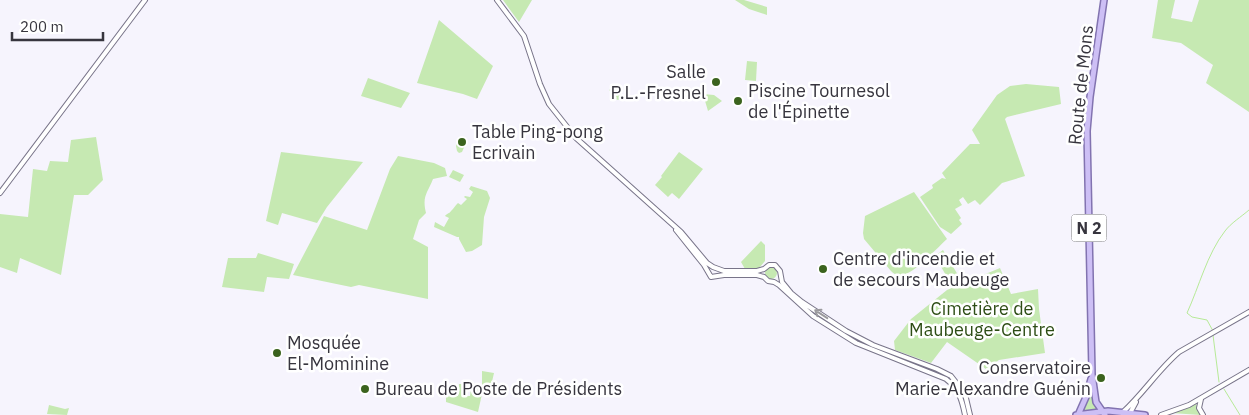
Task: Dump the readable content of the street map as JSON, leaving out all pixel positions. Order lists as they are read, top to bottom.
{
  "streets": {
    "main road": ["Route de Mons", "N 2"]
  },
  "crossings": [
    ["Route de Mons", "N 2"]
  ],
  "parks": ["Cimetière de Maubeuge-Centre"],
  "places": [
    "Salle P.L.-Fresnel",
    "Piscine Tournesol de l'Épinette",
    "Table Ping-pong Ecrivain",
    "Centre d'incendie et de secours Maubeuge",
    "Mosquée El-Mominine",
    "Conservatoire Marie-Alexandre Guénin",
    "Bureau de Poste de Présidents"
  ],
  "scale_bar": "200 m"
}
